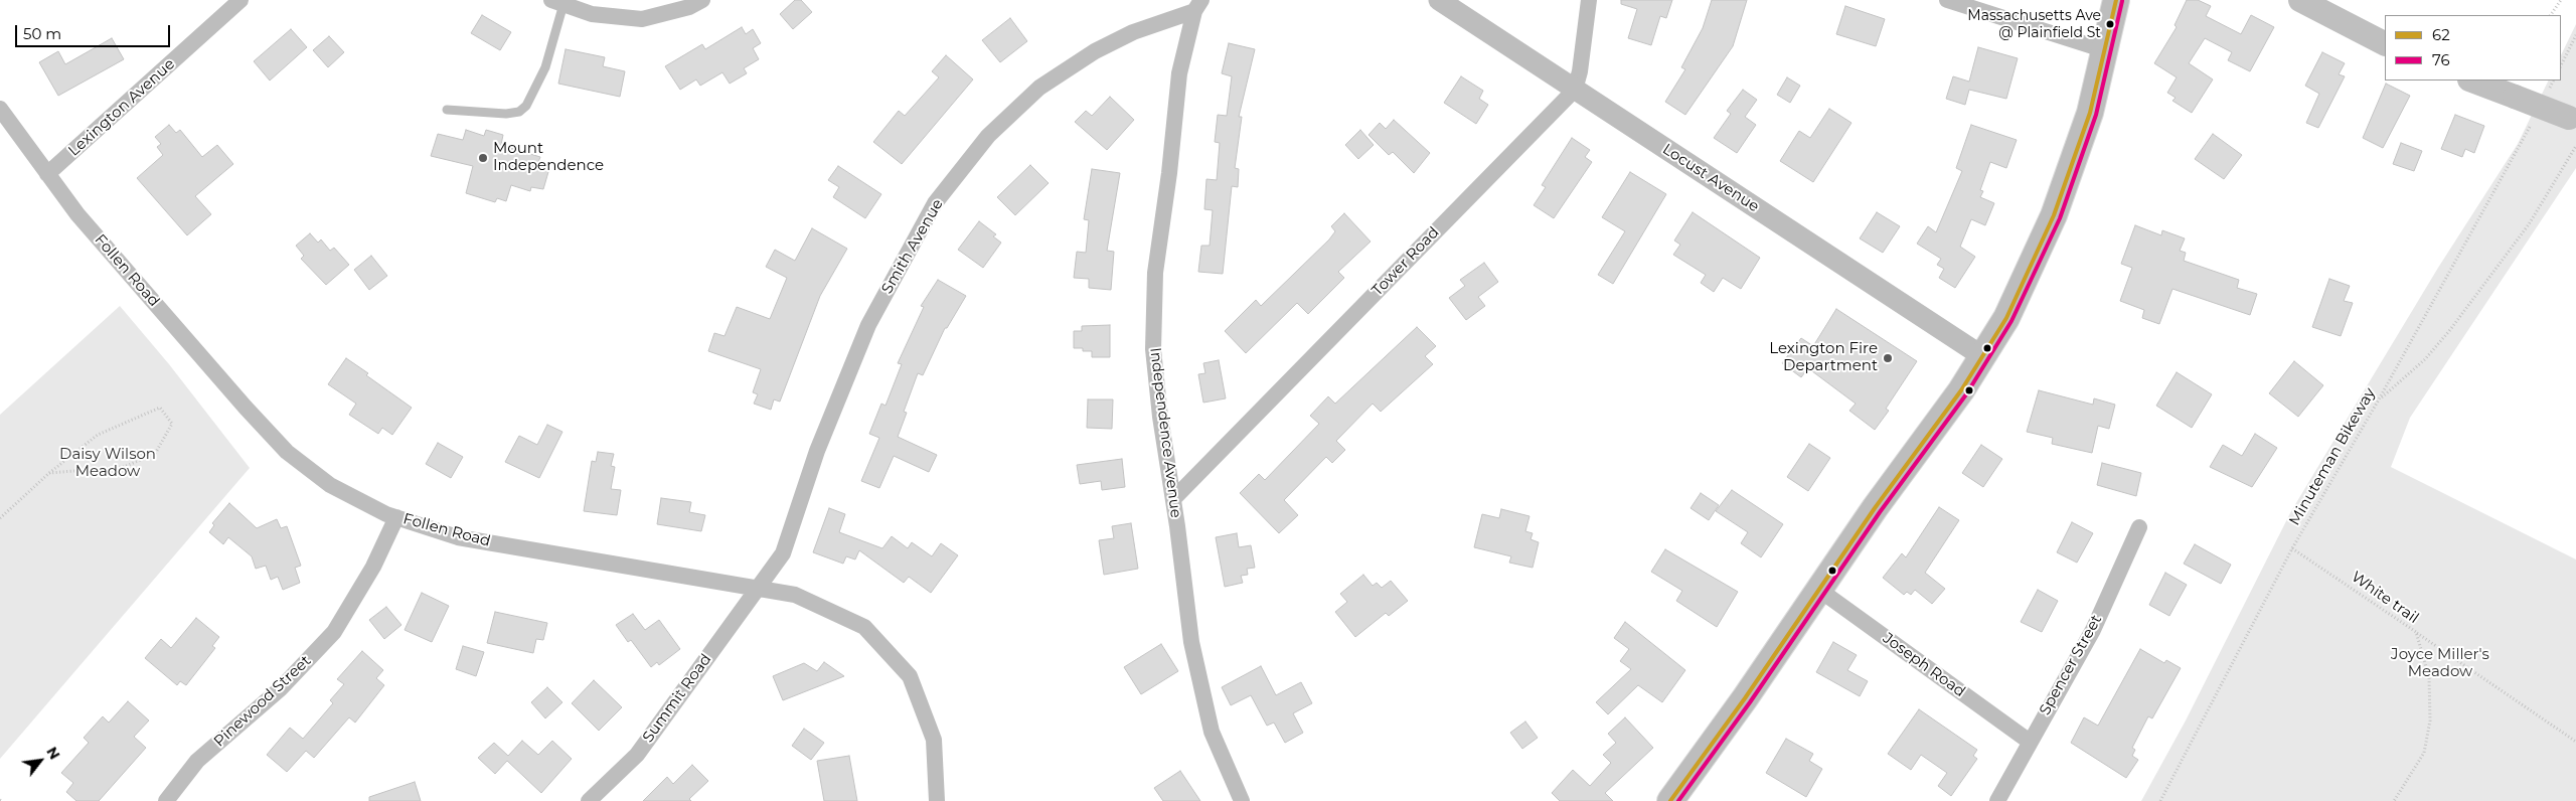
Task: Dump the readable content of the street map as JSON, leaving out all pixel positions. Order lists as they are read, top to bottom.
{
  "streets": {
    "street": [
      "Lexington Avenue",
      "Locust Avenue",
      "Smith Avenue",
      "Tower Road",
      "Follen Road",
      "Independence Avenue",
      "Joseph Road",
      "Spencer Street",
      "Summit Road",
      "Pinewood Street"
    ],
    "path": ["Minuteman Bikeway", "White trail"]
  },
  "crossings": [
    ["Lexington Avenue", "Follen Road"],
    ["Locust Avenue", "Tower Road"],
    ["Smith Avenue", "Follen Road"],
    ["Smith Avenue", "Independence Avenue"],
    ["Smith Avenue", "Summit Road"],
    ["Tower Road", "Independence Avenue"],
    ["Follen Road", "Summit Road"],
    ["Follen Road", "Pinewood Street"],
    ["Minuteman Bikeway", "White trail"],
    ["Joseph Road", "Spencer Street"]
  ],
  "parks": ["Daisy Wilson Meadow", "Joyce Miller's Meadow"],
  "places": ["Massachusetts Ave @ Plainfield St", "Mount Independence", "Lexington Fire Department"],
  "lines": ["transit line 62", "transit line 76"],
  "legend": ["62", "76"],
  "scale_bar": "50 m",
  "north": "top right"
}
